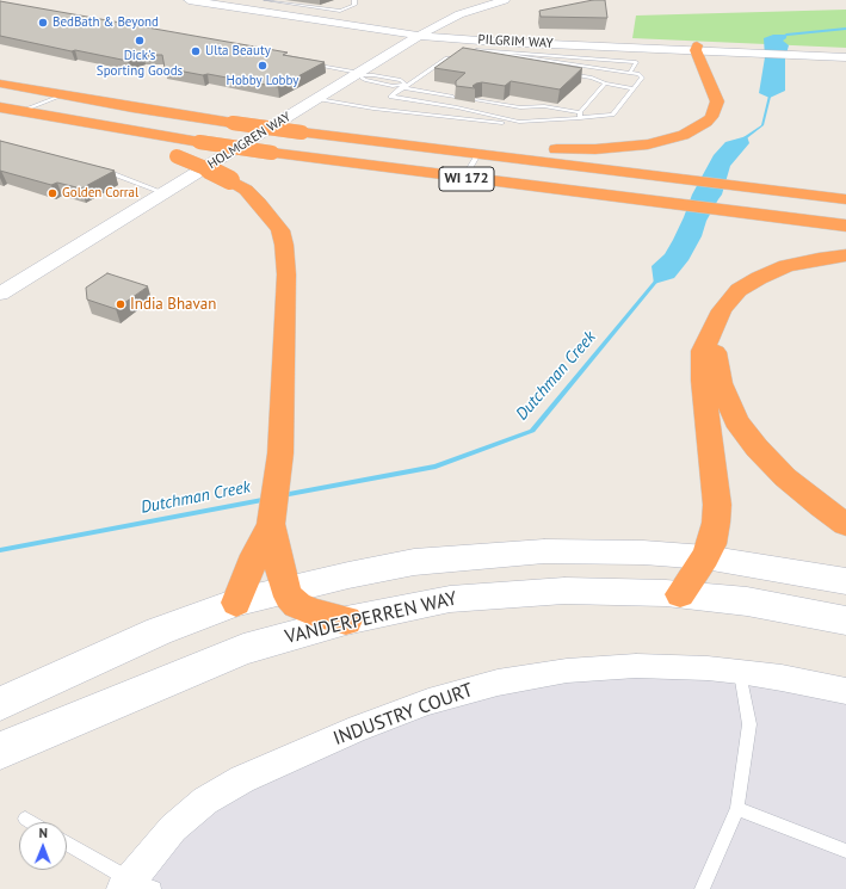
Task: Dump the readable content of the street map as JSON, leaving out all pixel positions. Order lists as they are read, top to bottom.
{
  "streets": {
    "highway": ["WI 172"],
    "street": [
      "PILGRIM WAY",
      "HOLMGREN WAY",
      "VANDERPERREN WAY",
      "INDUSTRY COURT"
    ]
  },
  "crossings": [
    ["PILGRIM WAY", "HOLMGREN WAY"]
  ],
  "water": ["Dutchman Creek"],
  "places": [
    "BedBath & Beyond",
    "Dick's Sporting Goods",
    "Ulta Beauty",
    "Hobby Lobby",
    "Golden Corral",
    "India Bhavan"
  ],
  "north": "top"
}
